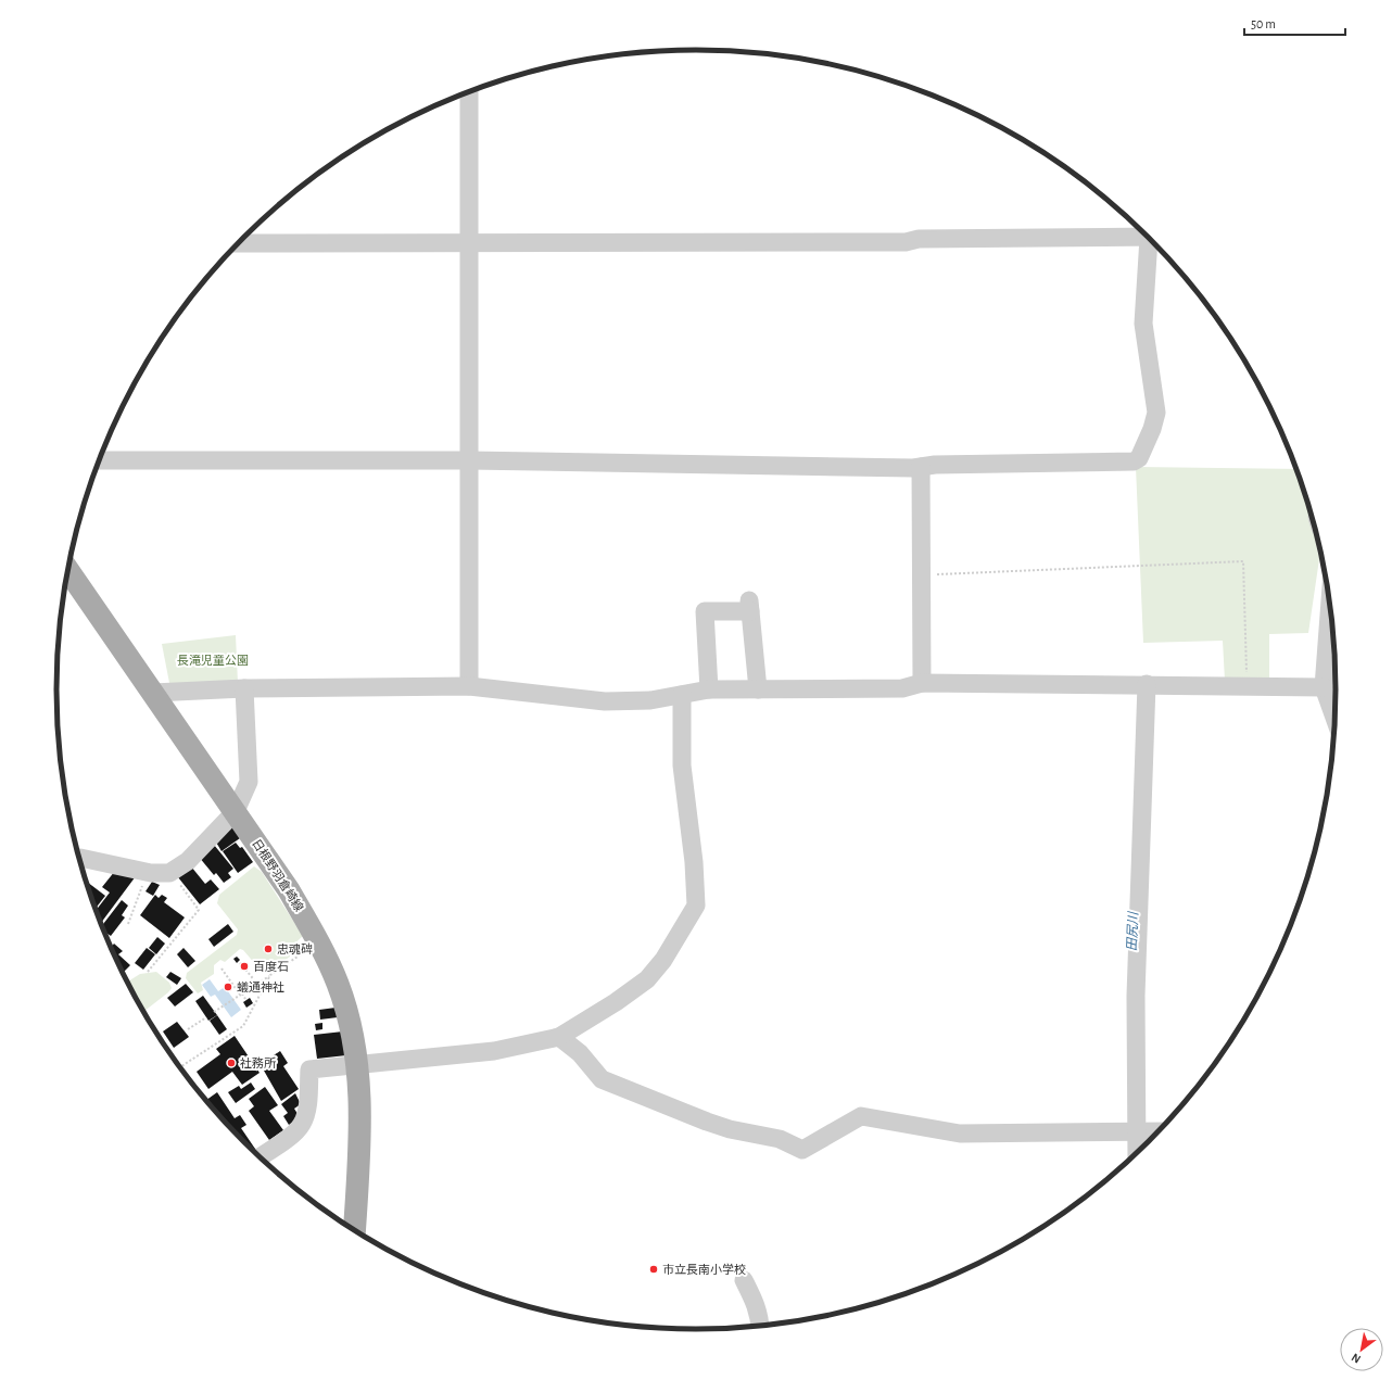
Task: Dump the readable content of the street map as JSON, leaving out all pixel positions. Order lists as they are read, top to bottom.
{
  "streets": {
    "main road": ["日根野羽倉崎線"]
  },
  "water": ["田尻川"],
  "parks": ["長滝児童公園"],
  "places": [
    "忠魂碑",
    "百度石",
    "蟻通神社",
    "社務所",
    "市立長南小学校"
  ],
  "scale_bar": "50 m",
  "north": "bottom left"
}
